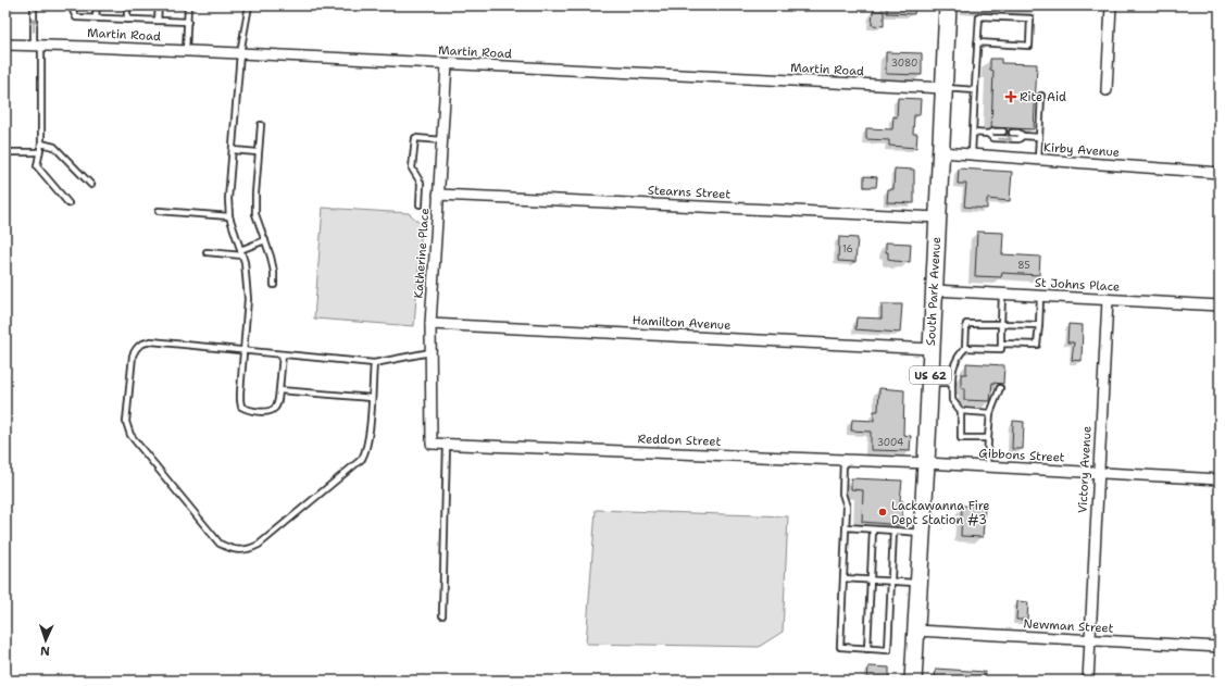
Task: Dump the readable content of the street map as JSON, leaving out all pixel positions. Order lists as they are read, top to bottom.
{
  "streets": {
    "main road": ["South Park Avenue", "US 62"],
    "street": [
      "Martin Road",
      "Kirby Avenue",
      "Stearns Street",
      "Katherine Place",
      "St Johns Place",
      "Hamilton Avenue",
      "Reddon Street",
      "Gibbons Street",
      "Victory Avenue",
      "Newman Street"
    ]
  },
  "crossings": [
    ["Martin Road", "Katherine Place"],
    ["Martin Road", "South Park Avenue"],
    ["Kirby Avenue", "South Park Avenue"],
    ["Stearns Street", "Katherine Place"],
    ["Stearns Street", "South Park Avenue"],
    ["Katherine Place", "Hamilton Avenue"],
    ["Katherine Place", "Reddon Street"],
    ["St Johns Place", "South Park Avenue"],
    ["St Johns Place", "Victory Avenue"],
    ["South Park Avenue", "Hamilton Avenue"],
    ["South Park Avenue", "Reddon Street"],
    ["South Park Avenue", "Gibbons Street"],
    ["South Park Avenue", "Newman Street"],
    ["Reddon Street", "Gibbons Street"],
    ["Gibbons Street", "Victory Avenue"],
    ["Victory Avenue", "Newman Street"]
  ],
  "places": {
    "health": ["Rite Aid"],
    "other": ["Lackawanna Fire Dept Station #3"]
  },
  "house_numbers": [
    "3080",
    "16",
    "85",
    "3004"
  ],
  "north": "bottom"
}
